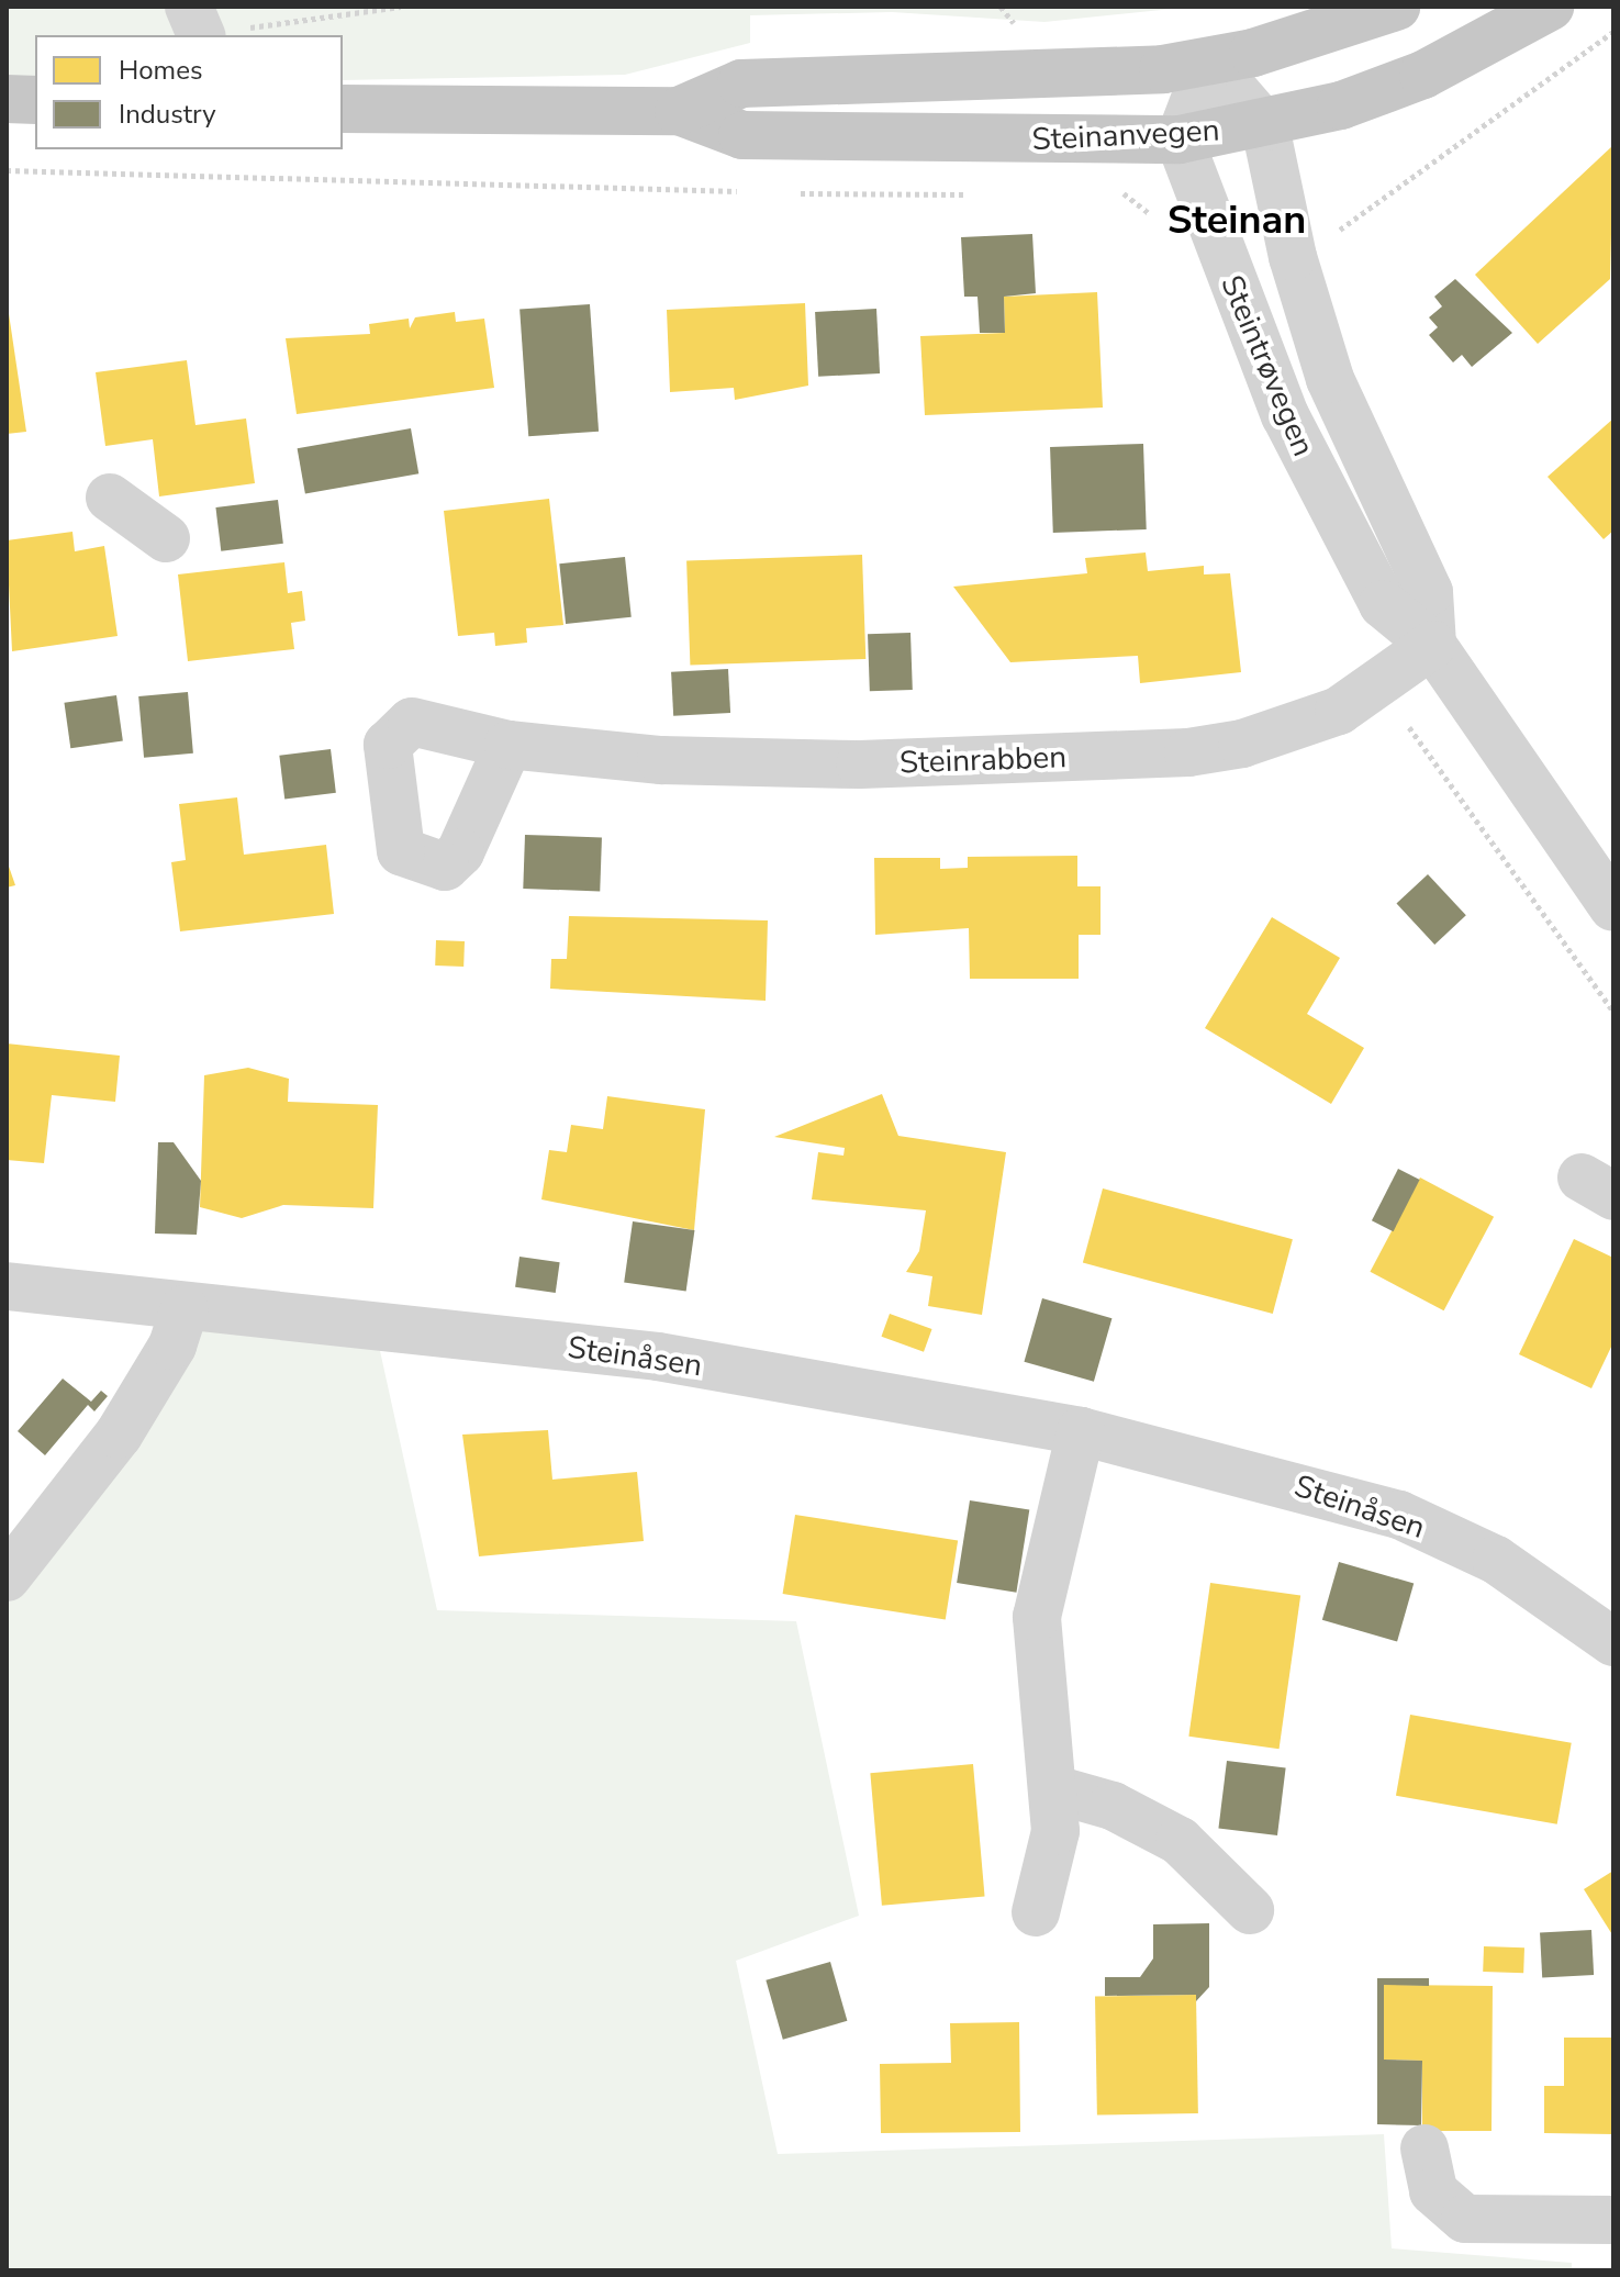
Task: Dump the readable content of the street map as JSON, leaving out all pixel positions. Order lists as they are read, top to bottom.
{
  "streets": {
    "main road": ["Steinanvegen"],
    "street": ["Steintrøvegen", "Steinrabben", "Steinåsen"]
  },
  "crossings": [
    ["Steinanvegen", "Steintrøvegen"],
    ["Steintrøvegen", "Steinrabben"]
  ],
  "districts": ["Steinan"],
  "legend": ["Homes", "Industry"]
}
